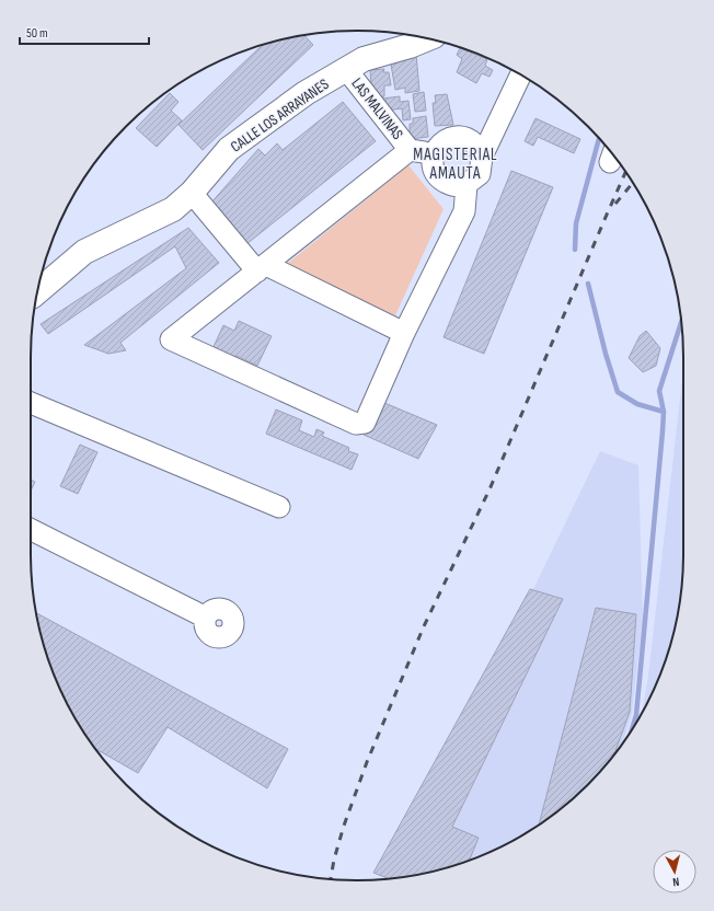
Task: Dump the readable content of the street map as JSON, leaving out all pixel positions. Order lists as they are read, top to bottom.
{
  "streets": {
    "street": ["LAS MALVINAS", "CALLE LOS ARRAYANES"]
  },
  "crossings": [
    ["LAS MALVINAS", "CALLE LOS ARRAYANES"]
  ],
  "districts": ["MAGISTERIAL AMAUTA"],
  "scale_bar": "50 m",
  "north": "bottom"
}
